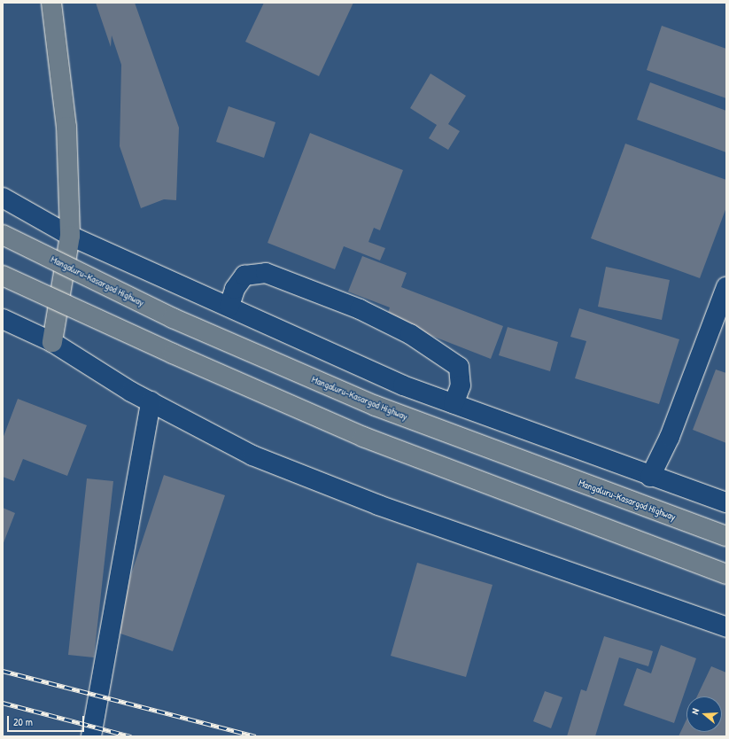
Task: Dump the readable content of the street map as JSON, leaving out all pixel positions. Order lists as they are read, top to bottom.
{
  "streets": {
    "main road": ["Mangaluru-Kasargod Highway"]
  },
  "scale_bar": "20 m",
  "north": "left"
}
